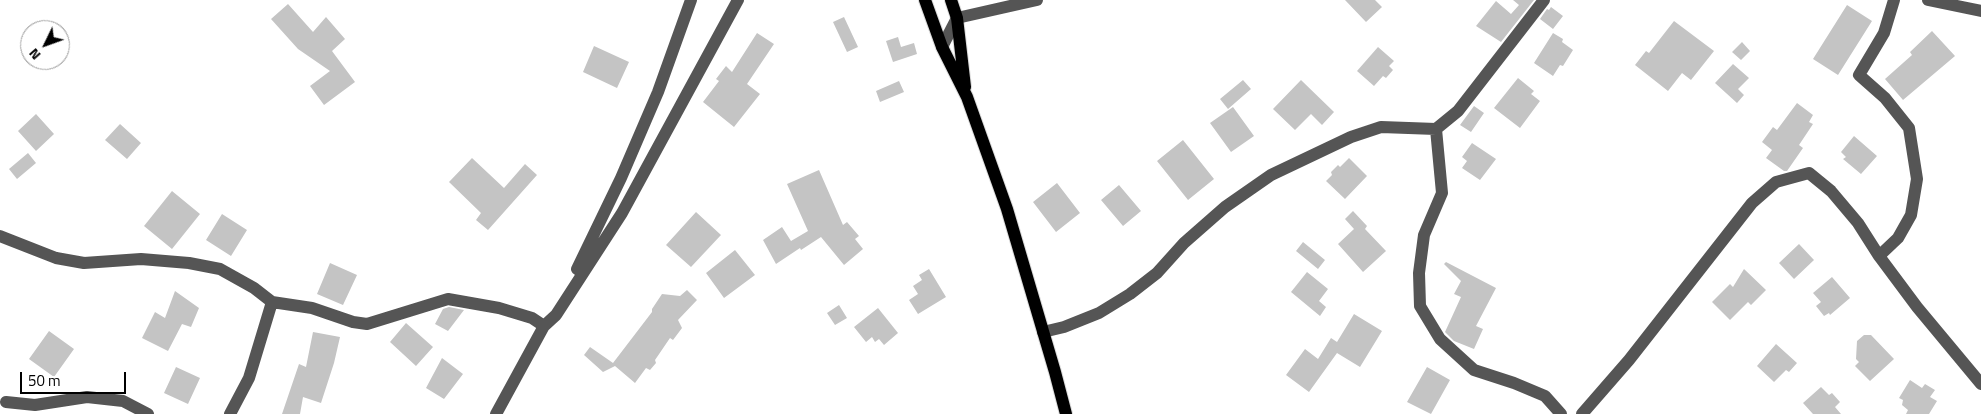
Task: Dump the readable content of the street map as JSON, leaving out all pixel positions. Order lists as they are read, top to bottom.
{
  "scale_bar": "50 m",
  "north": "bottom left"
}
